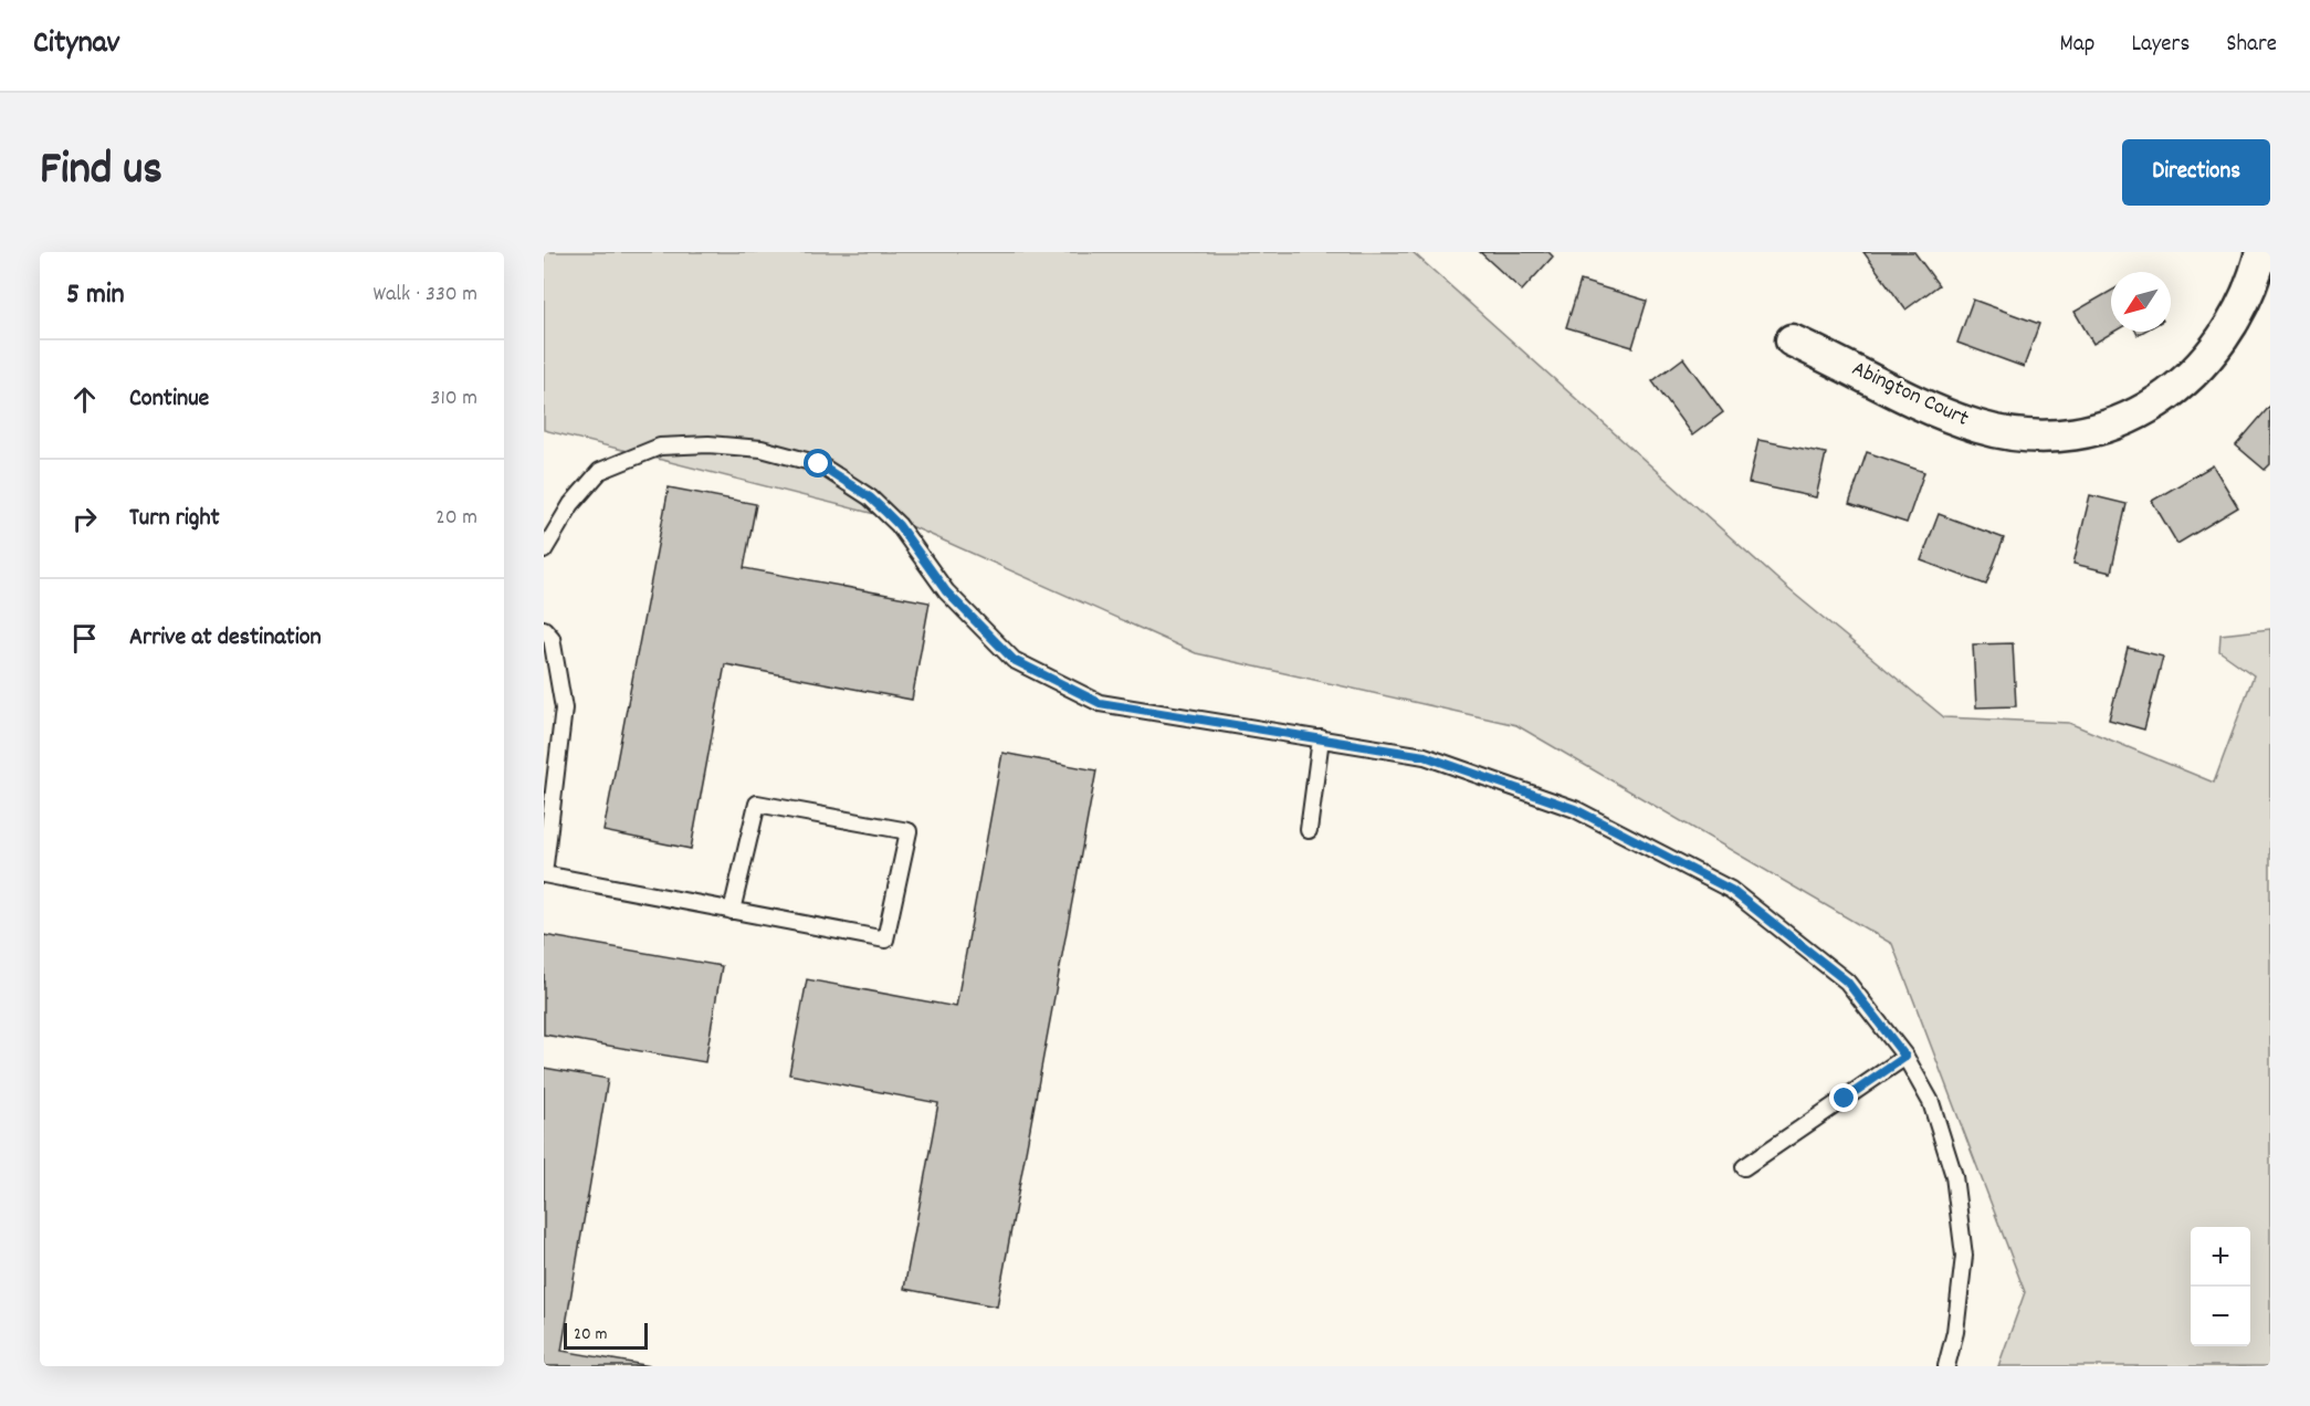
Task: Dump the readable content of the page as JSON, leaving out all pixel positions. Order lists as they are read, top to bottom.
{
  "streets": {
    "street": ["Abington Court"]
  },
  "scale_bar": "20 m",
  "north": "bottom left",
  "page": {
    "header": "Citynav",
    "nav": ["Map", "Layers", "Share"],
    "title": "Find us",
    "buttons": "Directions",
    "heading": ["5 min", "Walk · 330 m"],
    "list": [
      ["Continue", "310 m"],
      ["Turn right", "20 m"],
      "Arrive at destination"
    ],
    "map_buttons": ["+", "−"],
    "scale": "20 m"
  }
}
